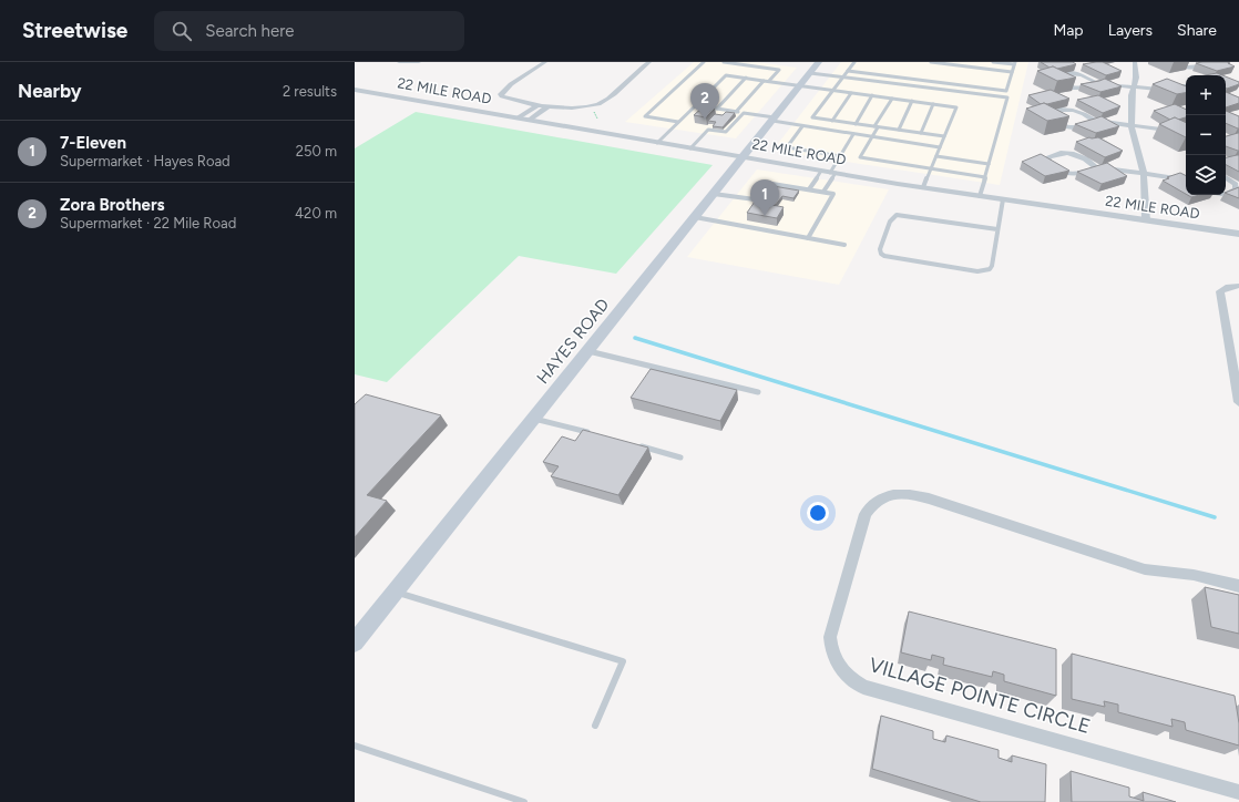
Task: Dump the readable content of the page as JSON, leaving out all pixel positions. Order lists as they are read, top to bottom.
{
  "streets": {
    "main road": ["HAYES ROAD"],
    "street": ["22 MILE ROAD", "VILLAGE POINTE CIRCLE"]
  },
  "crossings": [
    ["22 MILE ROAD", "HAYES ROAD"]
  ],
  "page": {
    "header": "Streetwise",
    "search": "Search here",
    "nav": ["Map", "Layers", "Share"],
    "heading": ["Nearby", "2 results"],
    "map_buttons": ["+", "−"],
    "pins": ["2", "1"],
    "list": [
      {
        "mark": "1",
        "name": "7-Eleven",
        "note": "Supermarket · Hayes Road",
        "value": "250 m"
      },
      {
        "mark": "2",
        "name": "Zora Brothers",
        "note": "Supermarket · 22 Mile Road",
        "value": "420 m"
      }
    ]
  }
}
